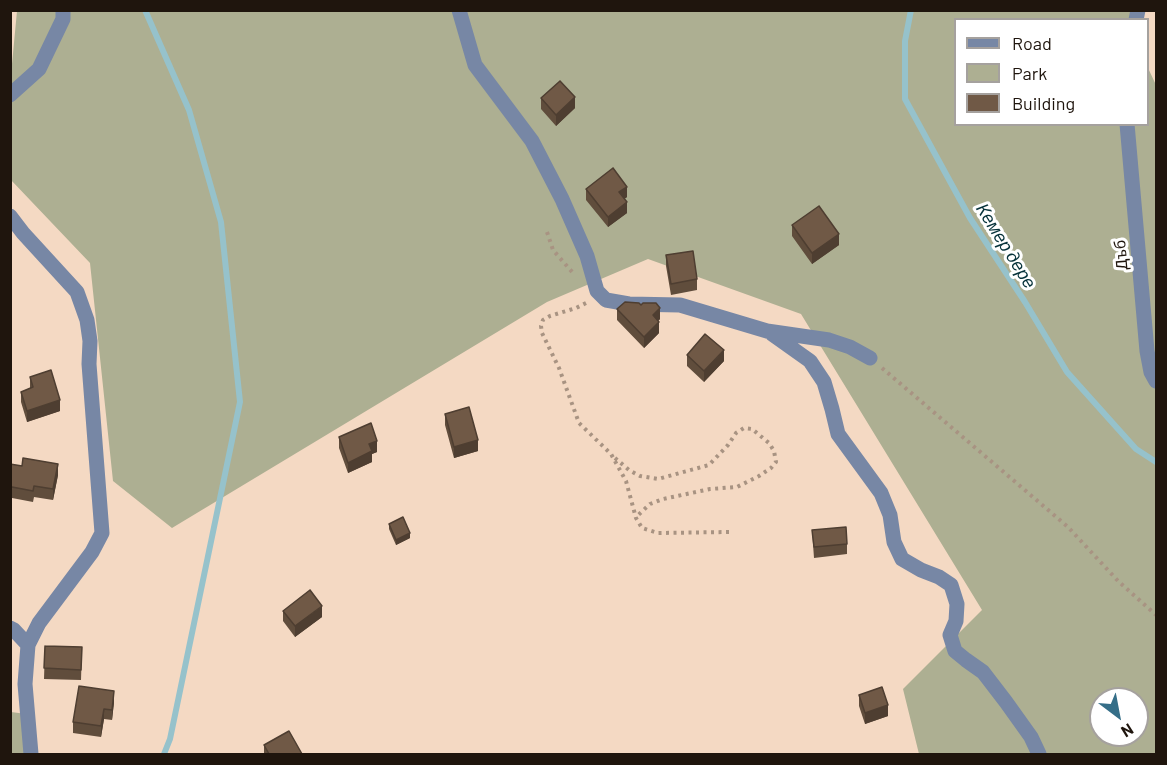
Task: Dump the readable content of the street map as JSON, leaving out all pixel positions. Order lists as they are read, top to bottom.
{
  "streets": {
    "street": ["Дъб"]
  },
  "water": ["Кемер дере"],
  "legend": ["Road", "Park", "Building"],
  "north": "bottom right"
}
